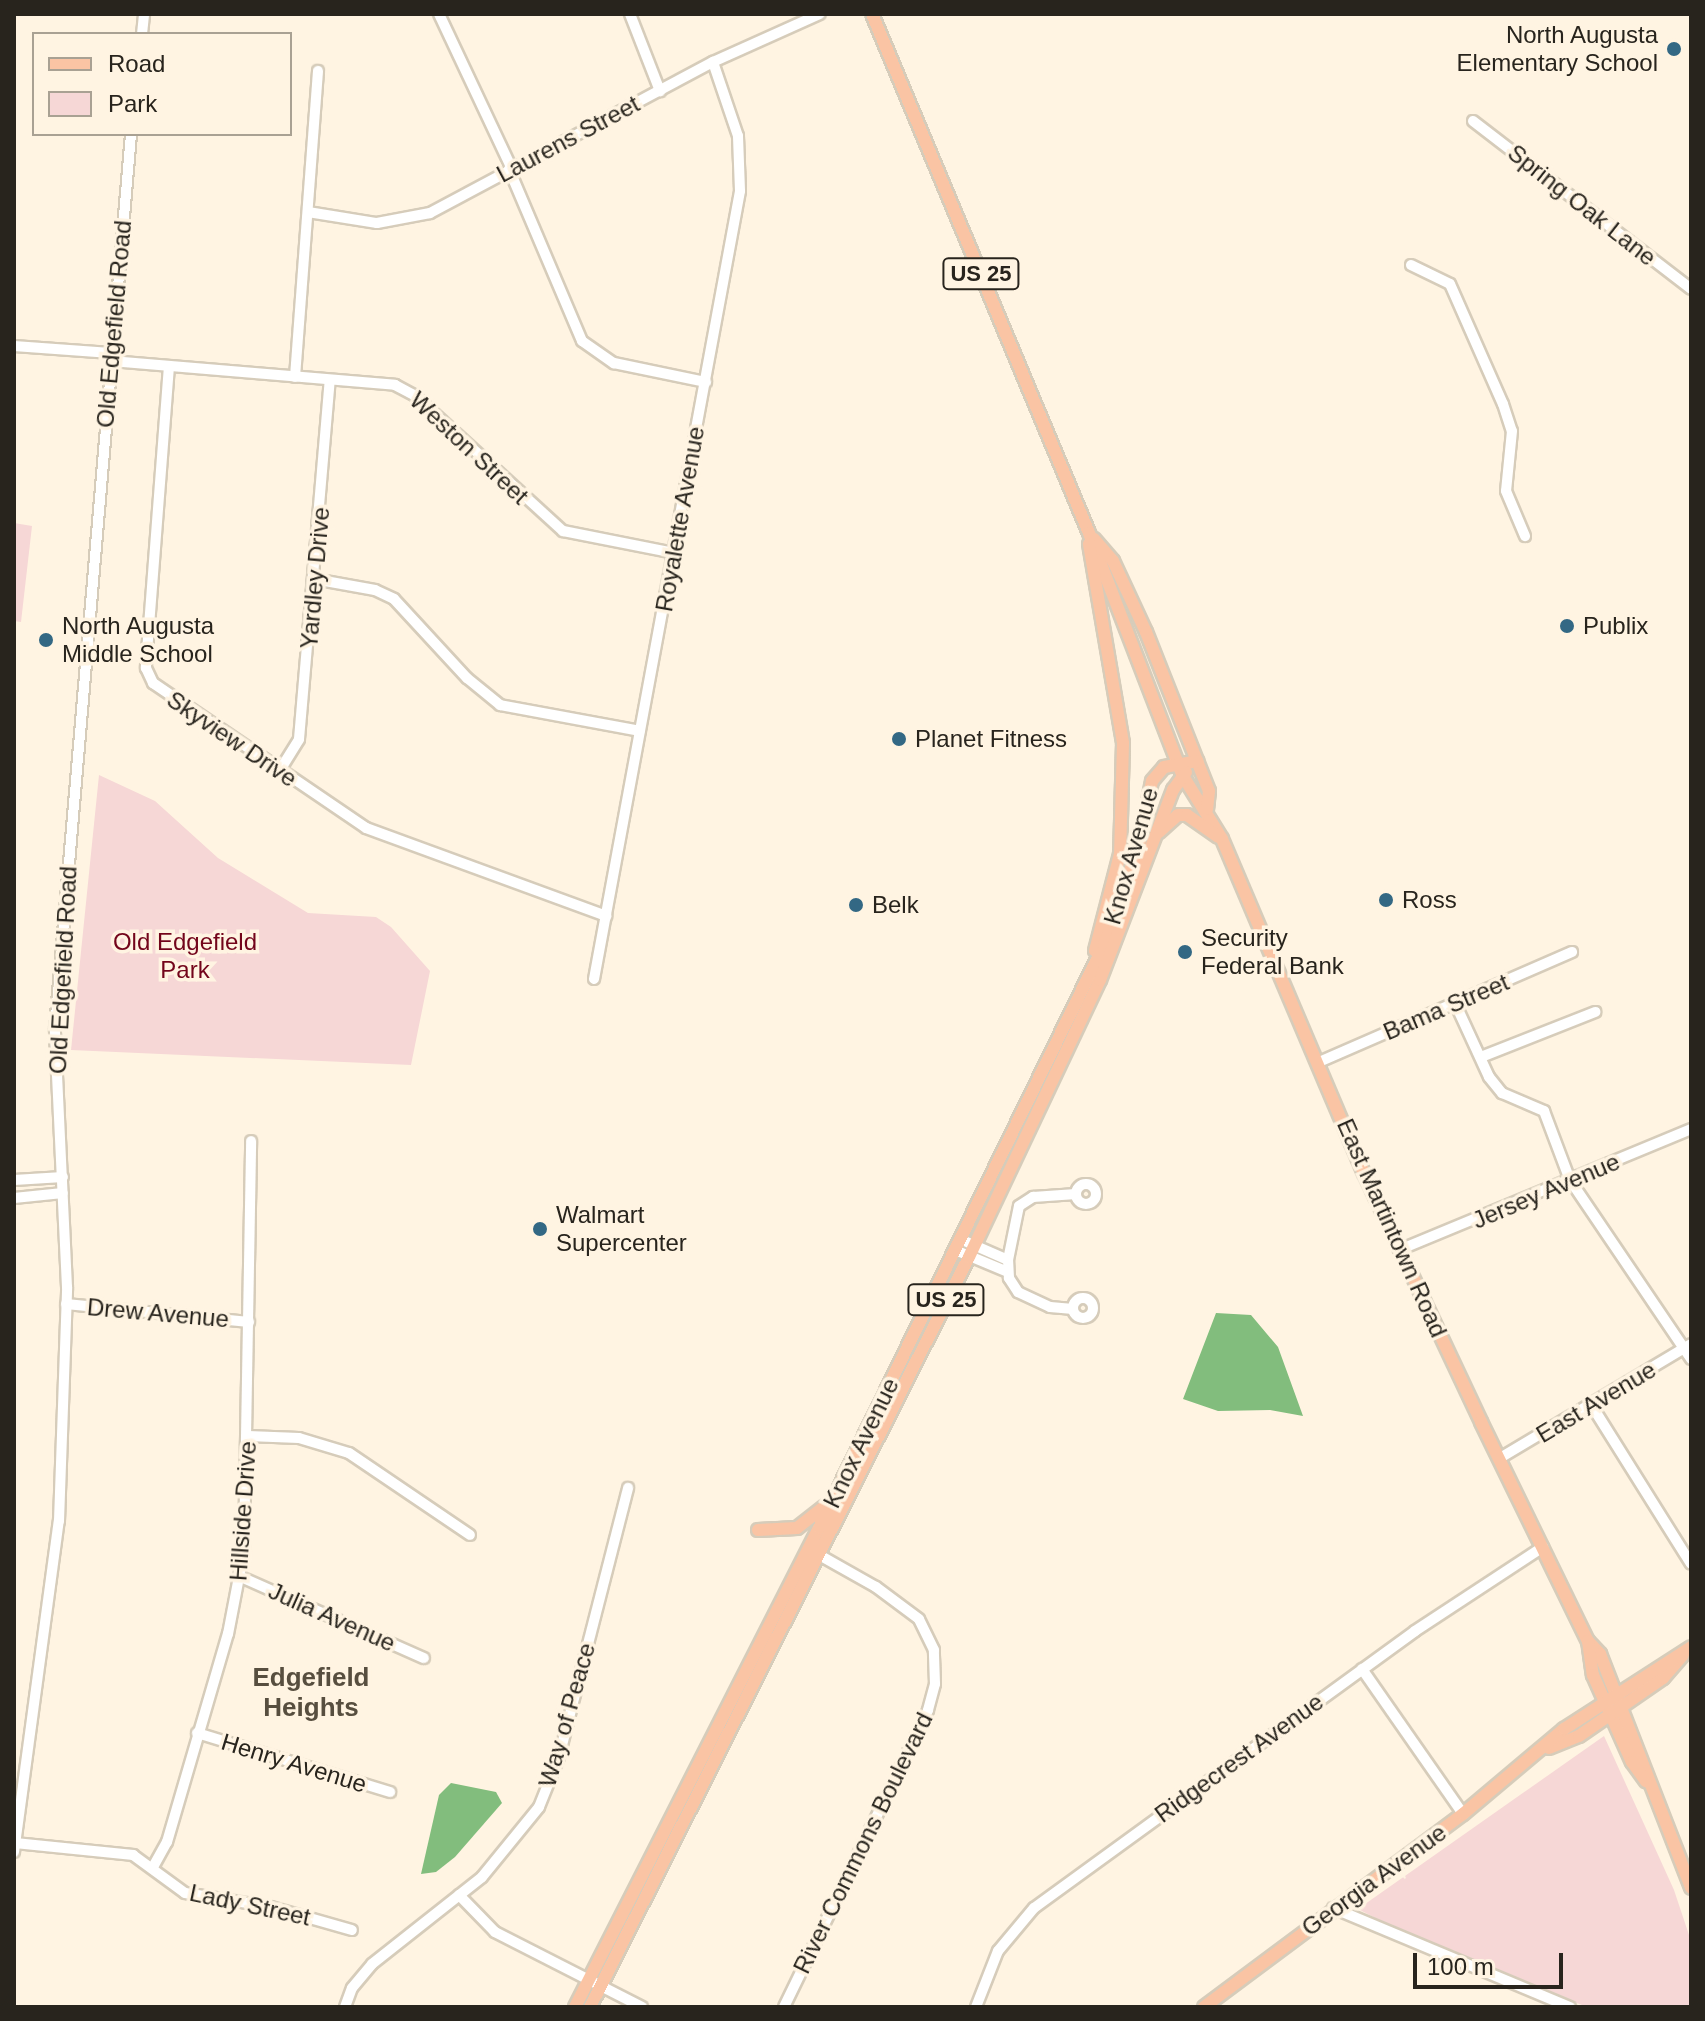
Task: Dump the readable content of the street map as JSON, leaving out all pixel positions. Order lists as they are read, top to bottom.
{
  "streets": {
    "main road": [
      "US 25",
      "Knox Avenue",
      "East Martintown Road",
      "Georgia Avenue"
    ],
    "street": [
      "Laurens Street",
      "Spring Oak Lane",
      "Old Edgefield Road",
      "Weston Street",
      "Royalette Avenue",
      "Yardley Drive",
      "Skyview Drive",
      "Bama Street",
      "Jersey Avenue",
      "Drew Avenue",
      "East Avenue",
      "Hillside Drive",
      "Julia Avenue",
      "Way of Peace",
      "Ridgecrest Avenue",
      "Henry Avenue",
      "River Commons Boulevard",
      "Lady Street"
    ]
  },
  "crossings": [
    ["Laurens Street", "Royalette Avenue"],
    ["US 25", "Knox Avenue"],
    ["US 25", "East Martintown Road"],
    ["Old Edgefield Road", "Weston Street"],
    ["Old Edgefield Road", "Drew Avenue"],
    ["Old Edgefield Road", "Lady Street"],
    ["Weston Street", "Royalette Avenue"],
    ["Weston Street", "Yardley Drive"],
    ["Weston Street", "Skyview Drive"],
    ["Royalette Avenue", "Skyview Drive"],
    ["Yardley Drive", "Skyview Drive"],
    ["Knox Avenue", "East Martintown Road"],
    ["Knox Avenue", "River Commons Boulevard"],
    ["Bama Street", "East Martintown Road"],
    ["Jersey Avenue", "East Martintown Road"],
    ["East Martintown Road", "East Avenue"],
    ["East Martintown Road", "Ridgecrest Avenue"],
    ["East Martintown Road", "Georgia Avenue"],
    ["Drew Avenue", "Hillside Drive"],
    ["Hillside Drive", "Julia Avenue"],
    ["Hillside Drive", "Henry Avenue"],
    ["Hillside Drive", "Lady Street"]
  ],
  "districts": ["Edgefield Heights"],
  "parks": ["Old Edgefield Park"],
  "places": [
    "North Augusta Elementary School",
    "Publix",
    "North Augusta Middle School",
    "Planet Fitness",
    "Ross",
    "Belk",
    "Security Federal Bank",
    "Walmart Supercenter"
  ],
  "legend": ["Road", "Park"],
  "scale_bar": "100 m"
}
